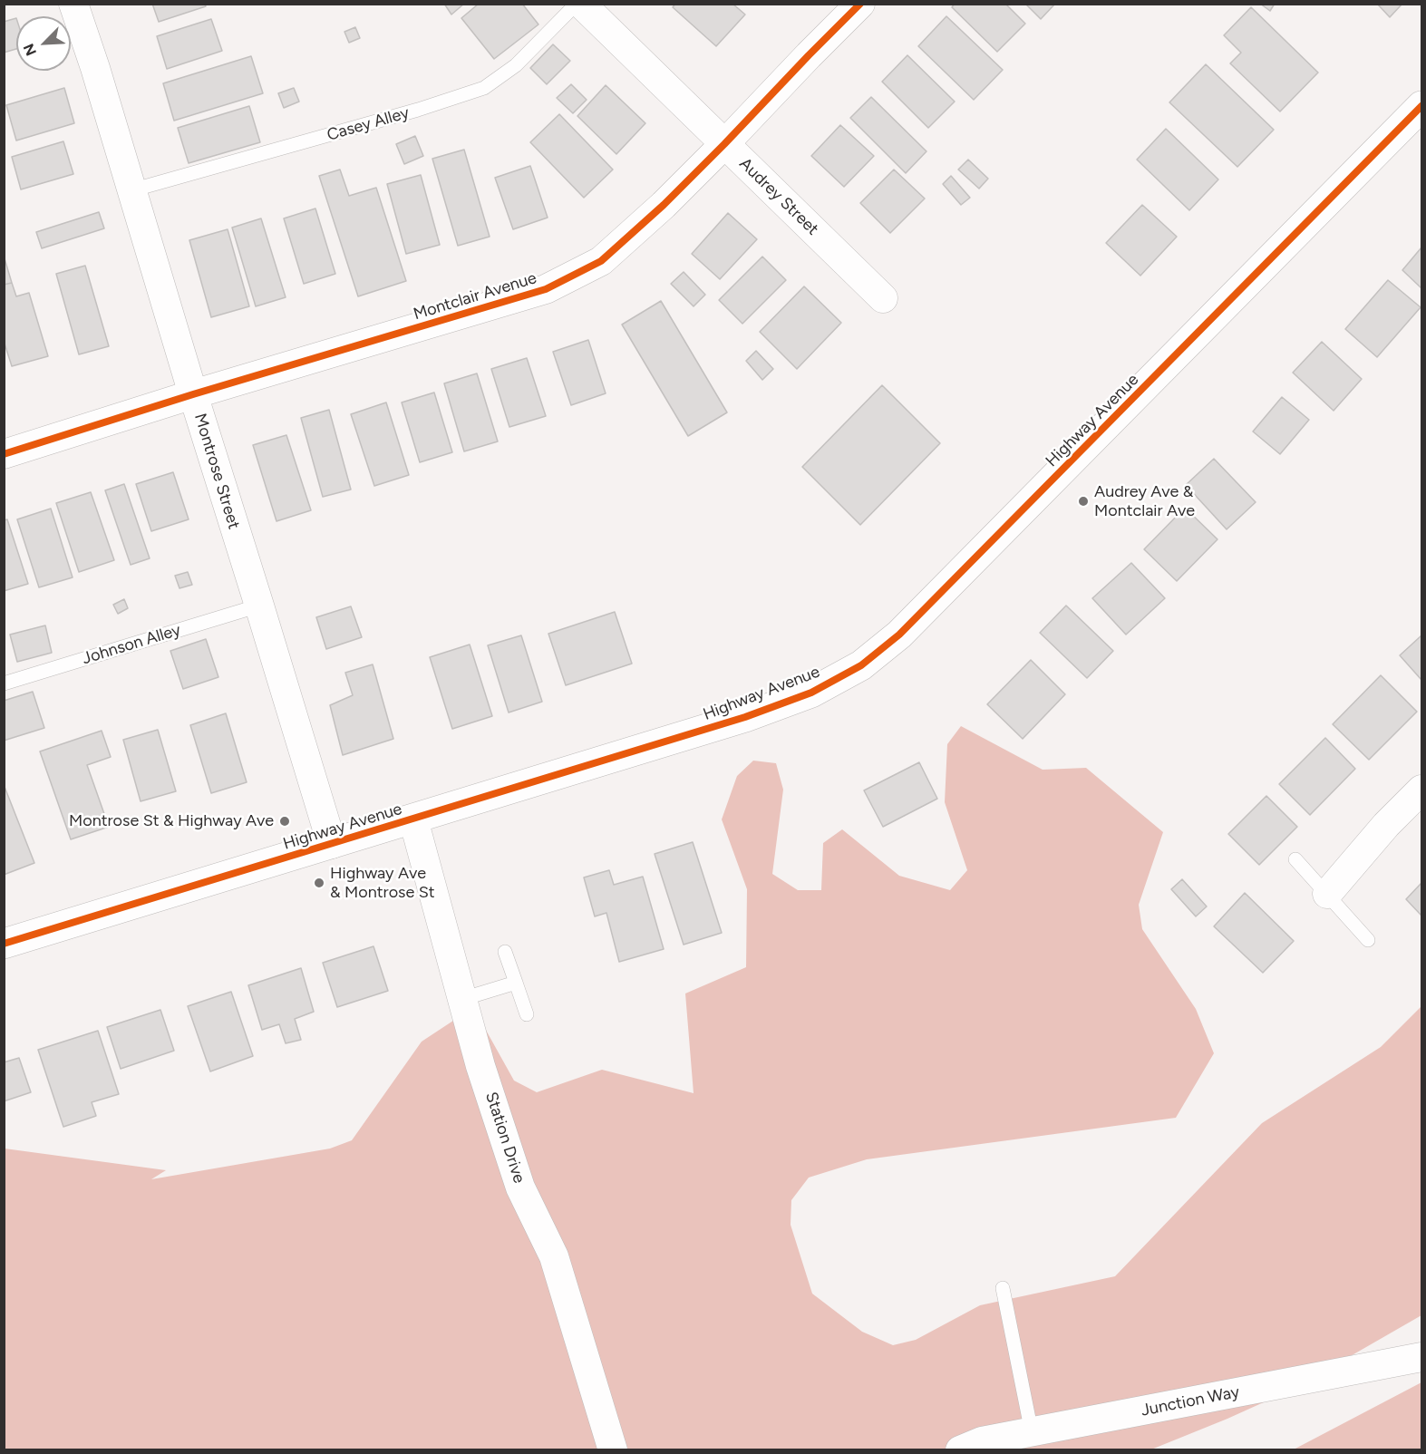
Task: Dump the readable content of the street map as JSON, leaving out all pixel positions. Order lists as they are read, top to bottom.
{
  "streets": {
    "main road": ["Highway Avenue"],
    "street": [
      "Audrey Street",
      "Montclair Avenue",
      "Montrose Street",
      "Station Drive",
      "Junction Way"
    ],
    "lane": ["Casey Alley", "Johnson Alley"]
  },
  "crossings": [
    ["Casey Alley", "Montrose Street"],
    ["Audrey Street", "Montclair Avenue"],
    ["Montclair Avenue", "Montrose Street"],
    ["Highway Avenue", "Montrose Street"],
    ["Highway Avenue", "Station Drive"],
    ["Montrose Street", "Johnson Alley"]
  ],
  "places": ["Audrey Ave & Montclair Ave", "Montrose St & Highway Ave", "Highway Ave & Montrose St"],
  "north": "bottom left"
}
